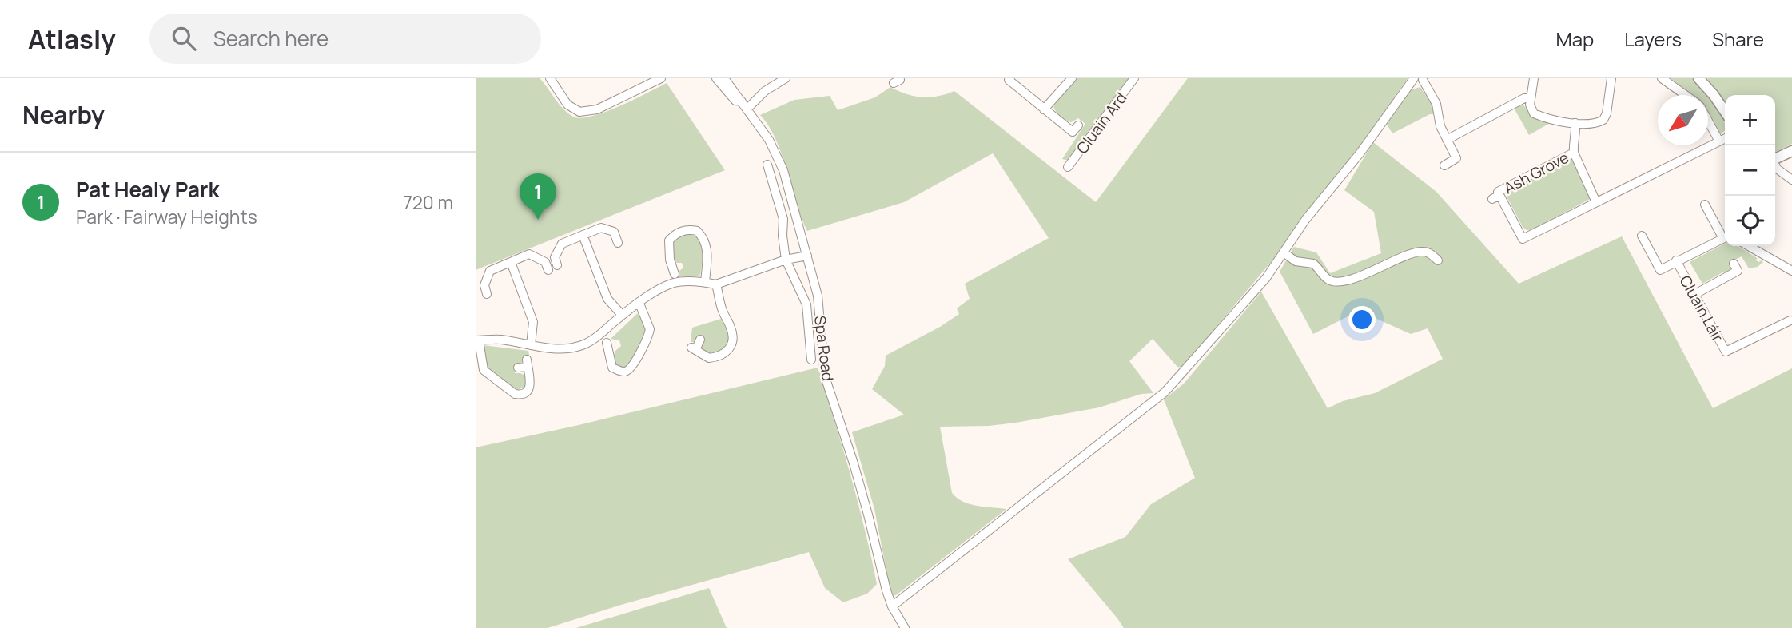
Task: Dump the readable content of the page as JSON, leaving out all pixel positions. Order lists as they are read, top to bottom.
{
  "streets": {
    "street": [
      "Cluain Ard",
      "Ash Grove",
      "Cluain Láir",
      "Spa Road"
    ]
  },
  "north": "bottom left",
  "page": {
    "header": "Atlasly",
    "search": "Search here",
    "nav": ["Map", "Layers", "Share"],
    "heading": "Nearby",
    "map_buttons": ["+", "−"],
    "list": [
      {
        "mark": "1",
        "name": "Pat Healy Park",
        "note": "Park · Fairway Heights",
        "value": "720 m"
      }
    ],
    "pins": "1"
  }
}
